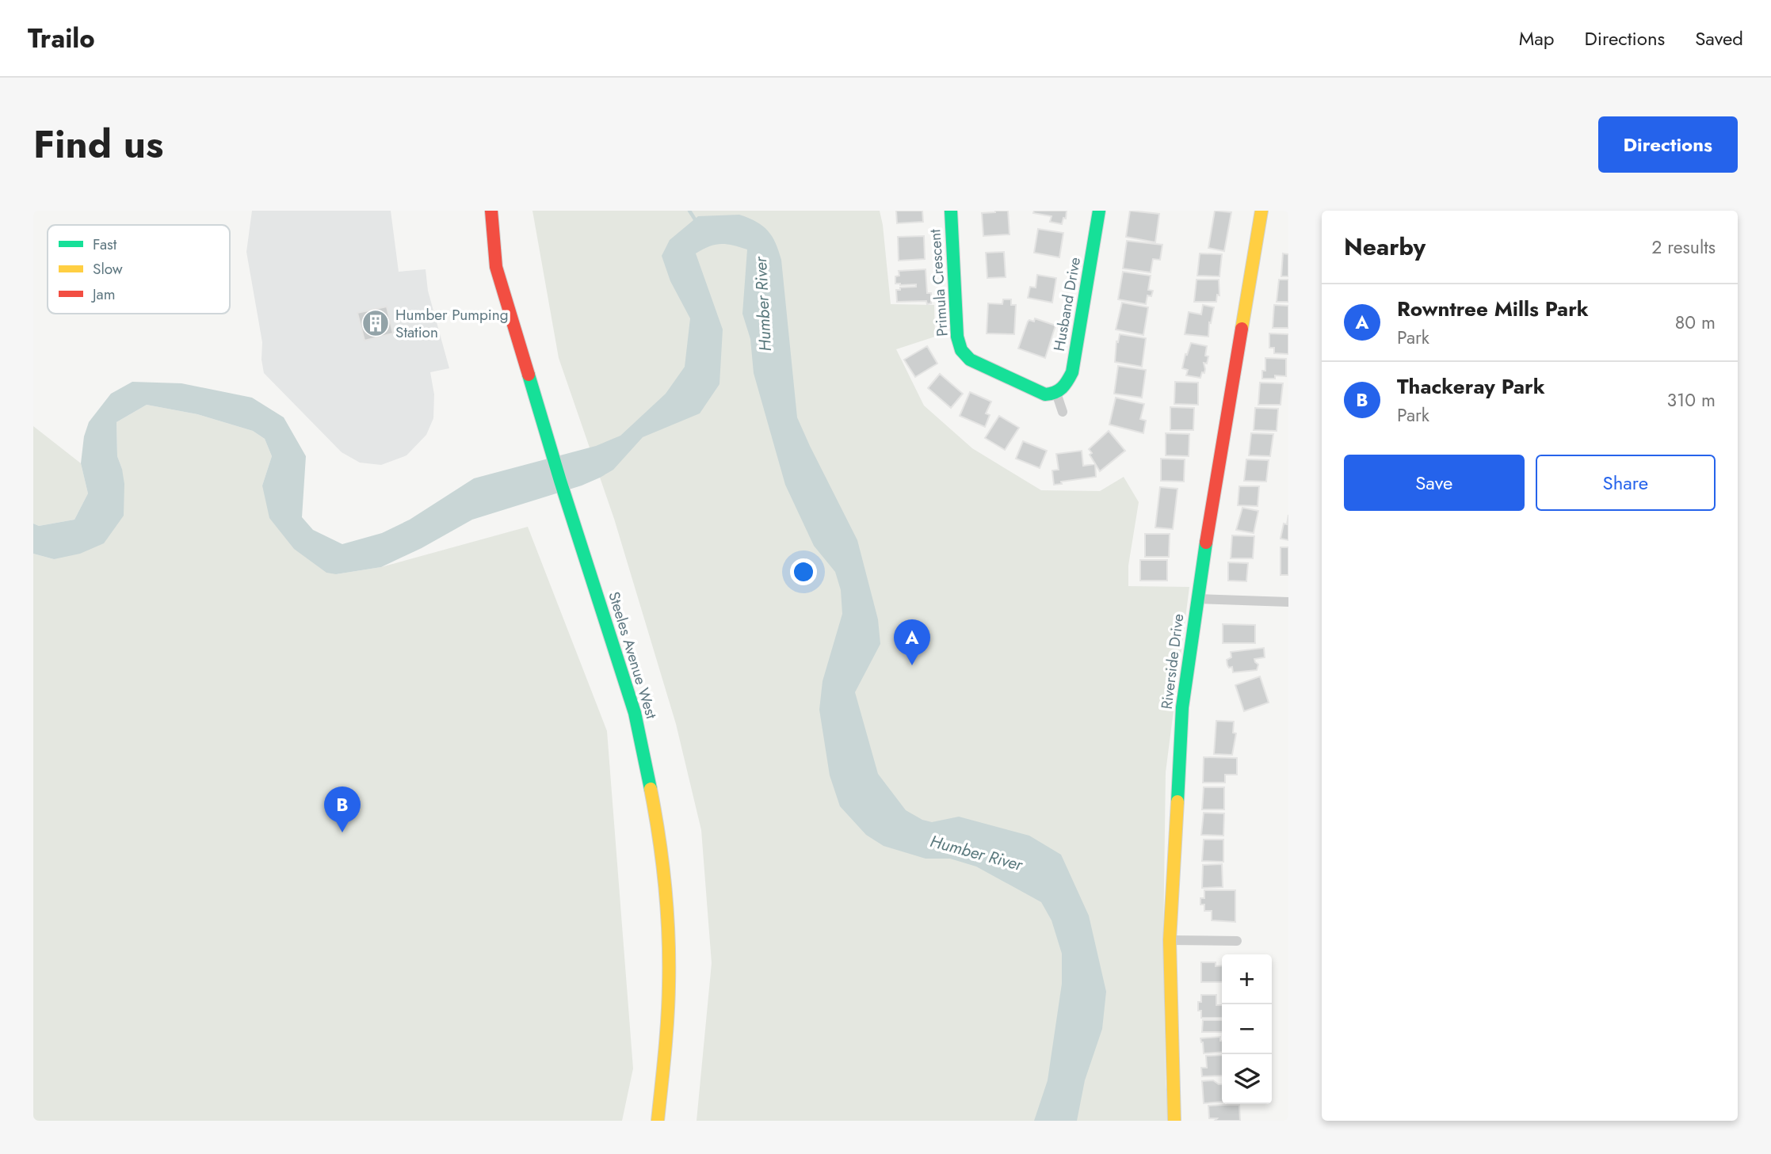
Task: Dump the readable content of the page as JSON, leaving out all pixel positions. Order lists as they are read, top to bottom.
{
  "streets": {
    "street": [
      "Primula Crescent",
      "Husband Drive",
      "Steeles Avenue West",
      "Riverside Drive"
    ]
  },
  "crossings": [
    ["Primula Crescent", "Husband Drive"]
  ],
  "water": ["Humber River"],
  "places": {
    "building": ["Humber Pumping Station"]
  },
  "legend": ["Fast", "Slow", "Jam"],
  "page": {
    "header": "Trailo",
    "nav": ["Map", "Directions", "Saved"],
    "title": "Find us",
    "buttons": [
      "Directions",
      ["Save", "Share"]
    ],
    "heading": ["Nearby", "2 results"],
    "list": [
      {
        "mark": "A",
        "name": "Rowntree Mills Park",
        "note": "Park",
        "value": "80 m"
      },
      {
        "mark": "B",
        "name": "Thackeray Park",
        "note": "Park",
        "value": "310 m"
      }
    ],
    "pins": ["A", "B"],
    "map_buttons": ["+", "−"]
  }
}
